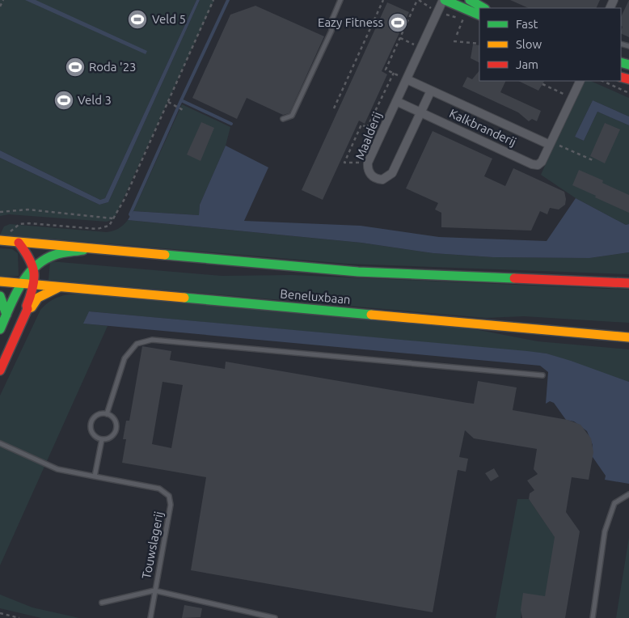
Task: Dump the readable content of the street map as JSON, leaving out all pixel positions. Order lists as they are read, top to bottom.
{
  "streets": {
    "main road": ["Beneluxbaan"],
    "street": ["Kalkbranderij", "Maalderij"],
    "lane": ["Touwslagerij"]
  },
  "crossings": [
    ["Kalkbranderij", "Maalderij"]
  ],
  "places": {
    "sports": [
      "Veld 5",
      "Eazy Fitness",
      "Roda '23",
      "Veld 3"
    ]
  },
  "legend": ["Fast", "Slow", "Jam"]
}
